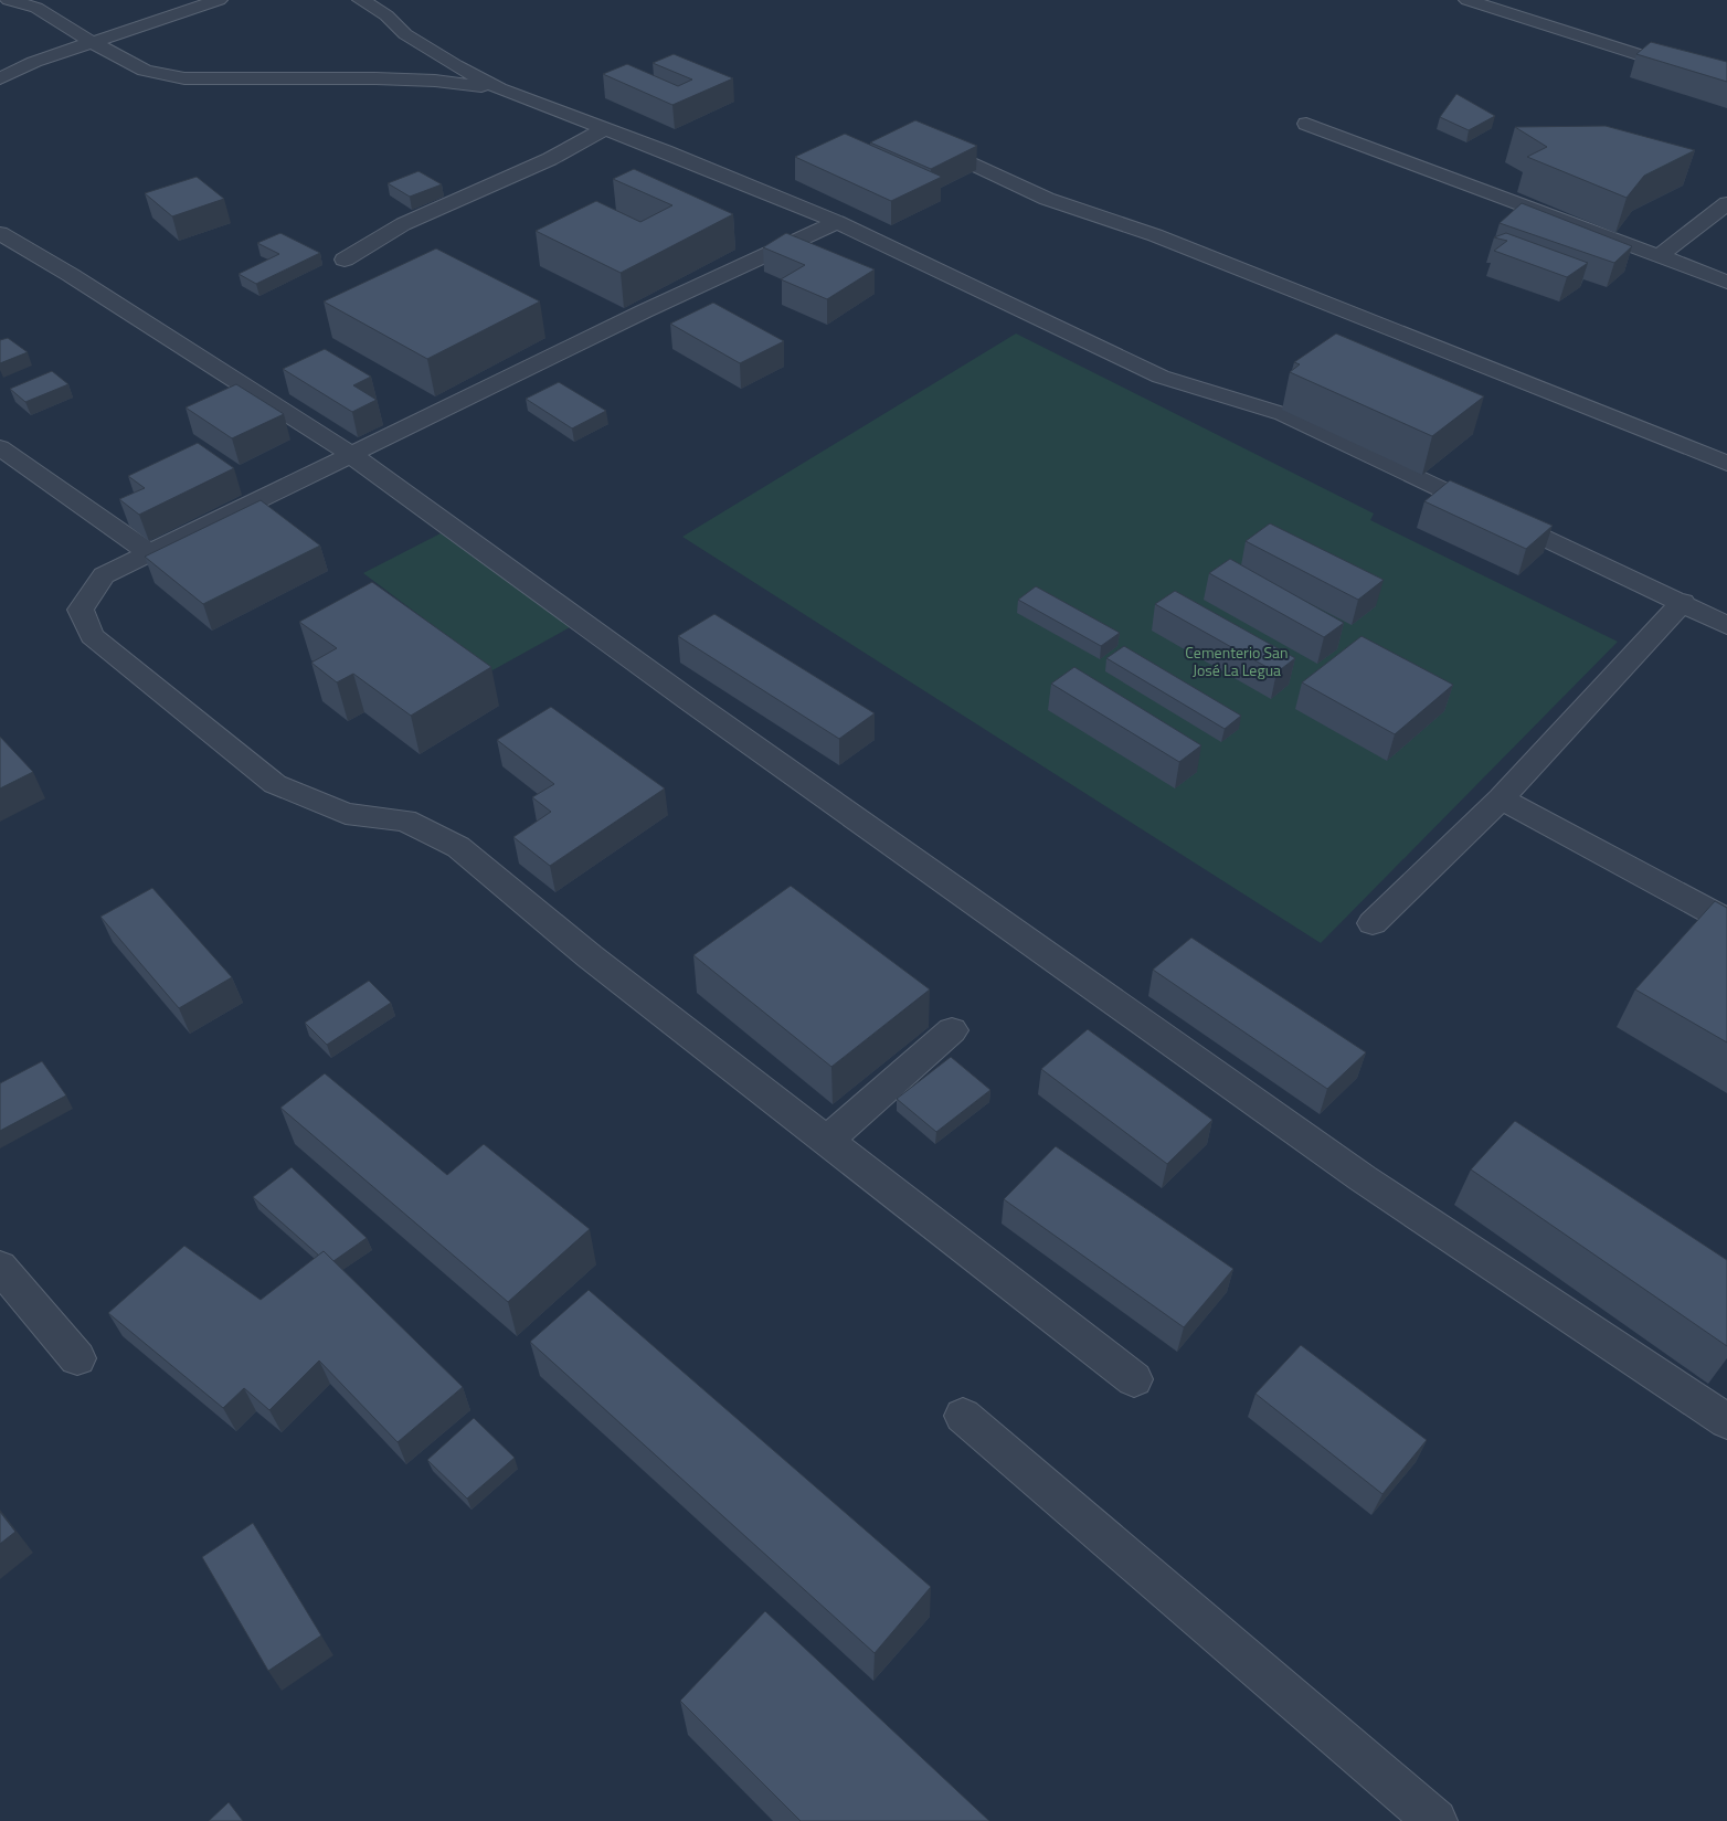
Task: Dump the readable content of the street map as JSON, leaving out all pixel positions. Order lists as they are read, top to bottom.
{
  "parks": ["Cementerio San José La Legua"]
}
